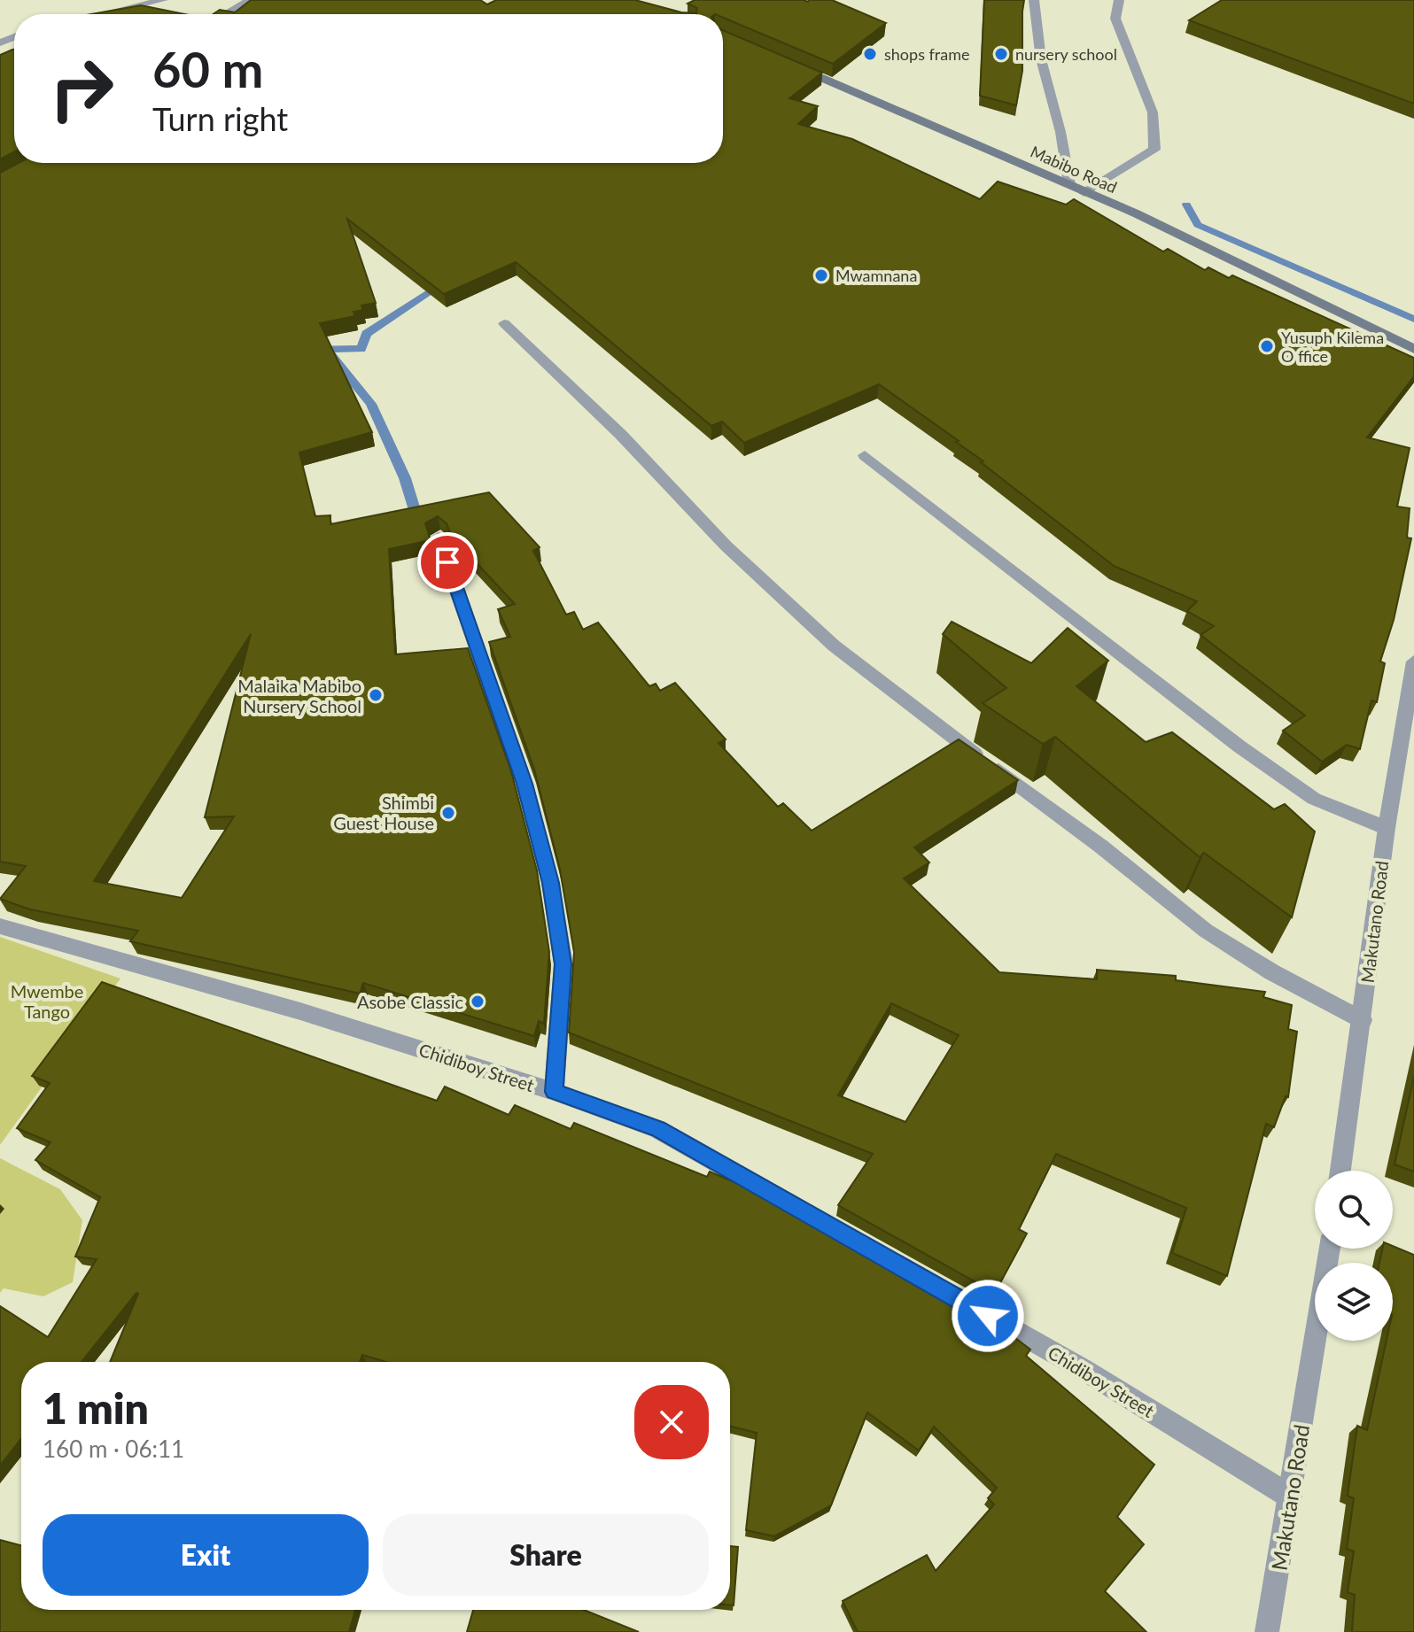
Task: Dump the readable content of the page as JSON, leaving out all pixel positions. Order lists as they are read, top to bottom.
{
  "streets": {
    "main road": ["Mabibo Road"],
    "street": ["Makutano Road", "Chidiboy Street"]
  },
  "crossings": [
    ["Makutano Road", "Chidiboy Street"]
  ],
  "parks": ["Mwembe Tango"],
  "places": [
    "shops frame",
    "nursery school",
    "Mwamnana",
    "Yusuph Kilema O ffice",
    "Malaika Mabibo Nursery School",
    "Shimbi Guest House",
    "Asobe Classic"
  ],
  "page": {
    "turn": ["60 m", "Turn right"],
    "heading": ["1 min", "160 m · 06:11"],
    "buttons": ["Exit", "Share"]
  }
}
